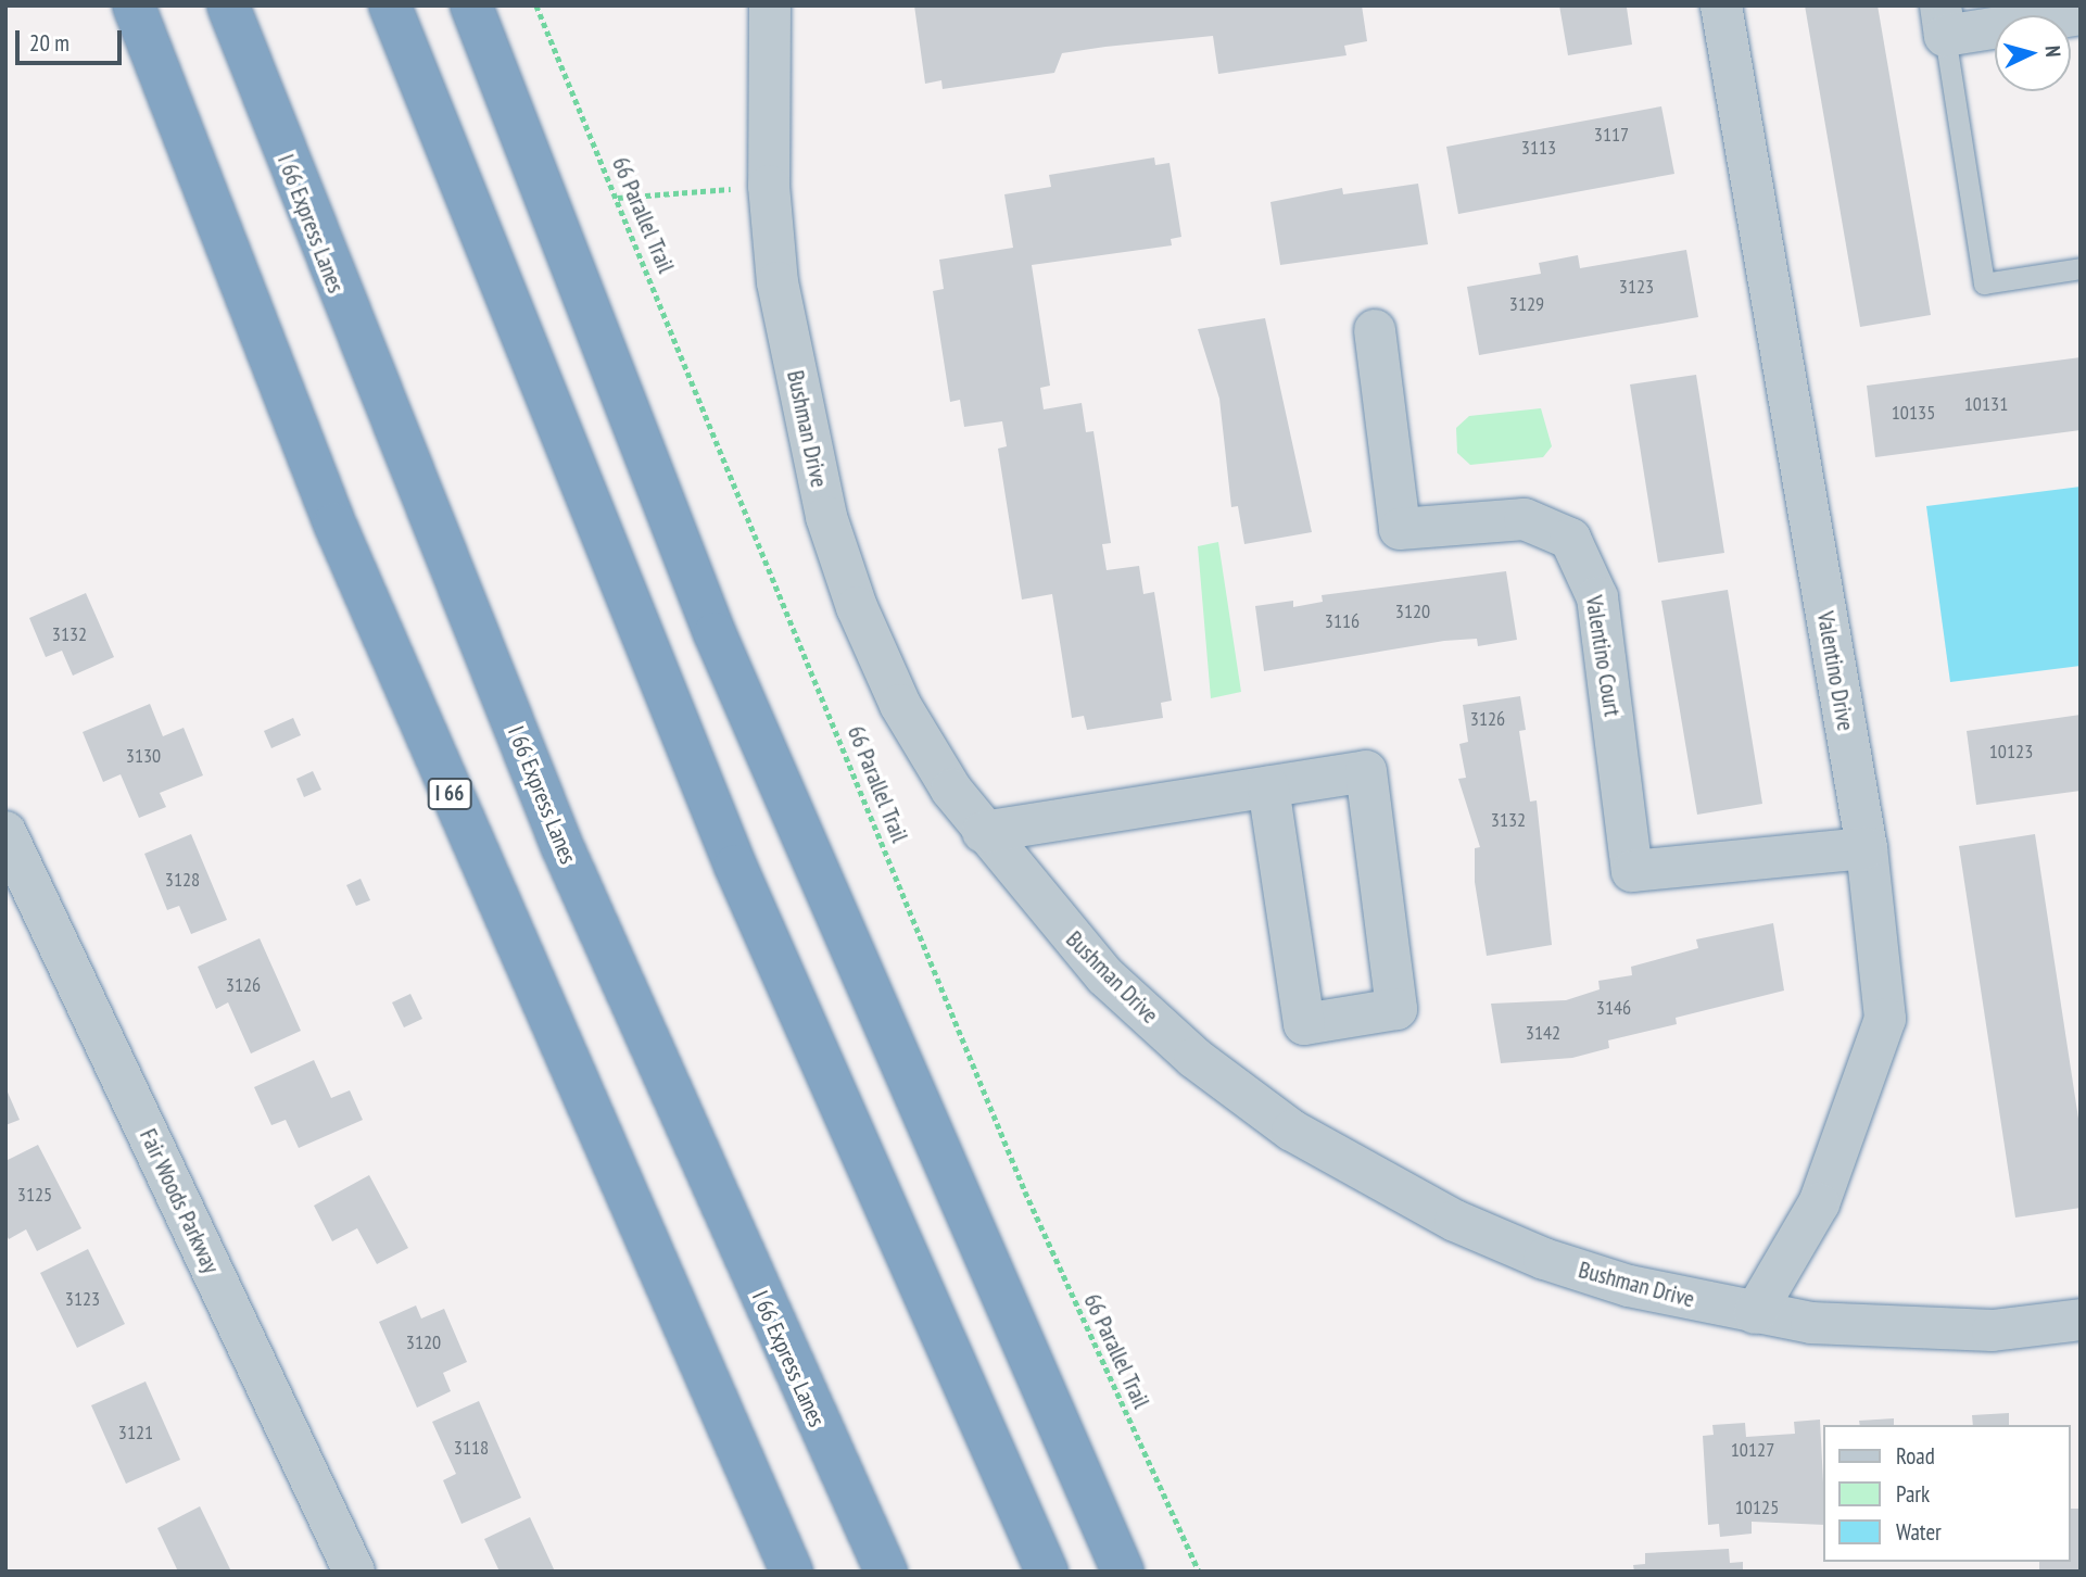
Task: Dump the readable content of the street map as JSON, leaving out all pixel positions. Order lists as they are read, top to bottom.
{
  "streets": {
    "highway": ["I 66 Express Lanes", "I 66"],
    "street": [
      "Bushman Drive",
      "Valentino Court",
      "Valentino Drive",
      "Fair Woods Parkway"
    ],
    "path": ["66 Parallel Trail"]
  },
  "crossings": [
    ["Bushman Drive", "Valentino Drive"],
    ["Valentino Court", "Valentino Drive"]
  ],
  "house_numbers": [
    "3117",
    "3113",
    "3123",
    "3129",
    "10131",
    "10135",
    "3120",
    "3116",
    "3132",
    "3126",
    "10123",
    "3130",
    "3132",
    "3128",
    "3126",
    "3146",
    "3142",
    "3125",
    "3123",
    "3120",
    "3121",
    "3118",
    "10127",
    "10125"
  ],
  "legend": ["Road", "Park", "Water"],
  "scale_bar": "20 m",
  "north": "right"
}
